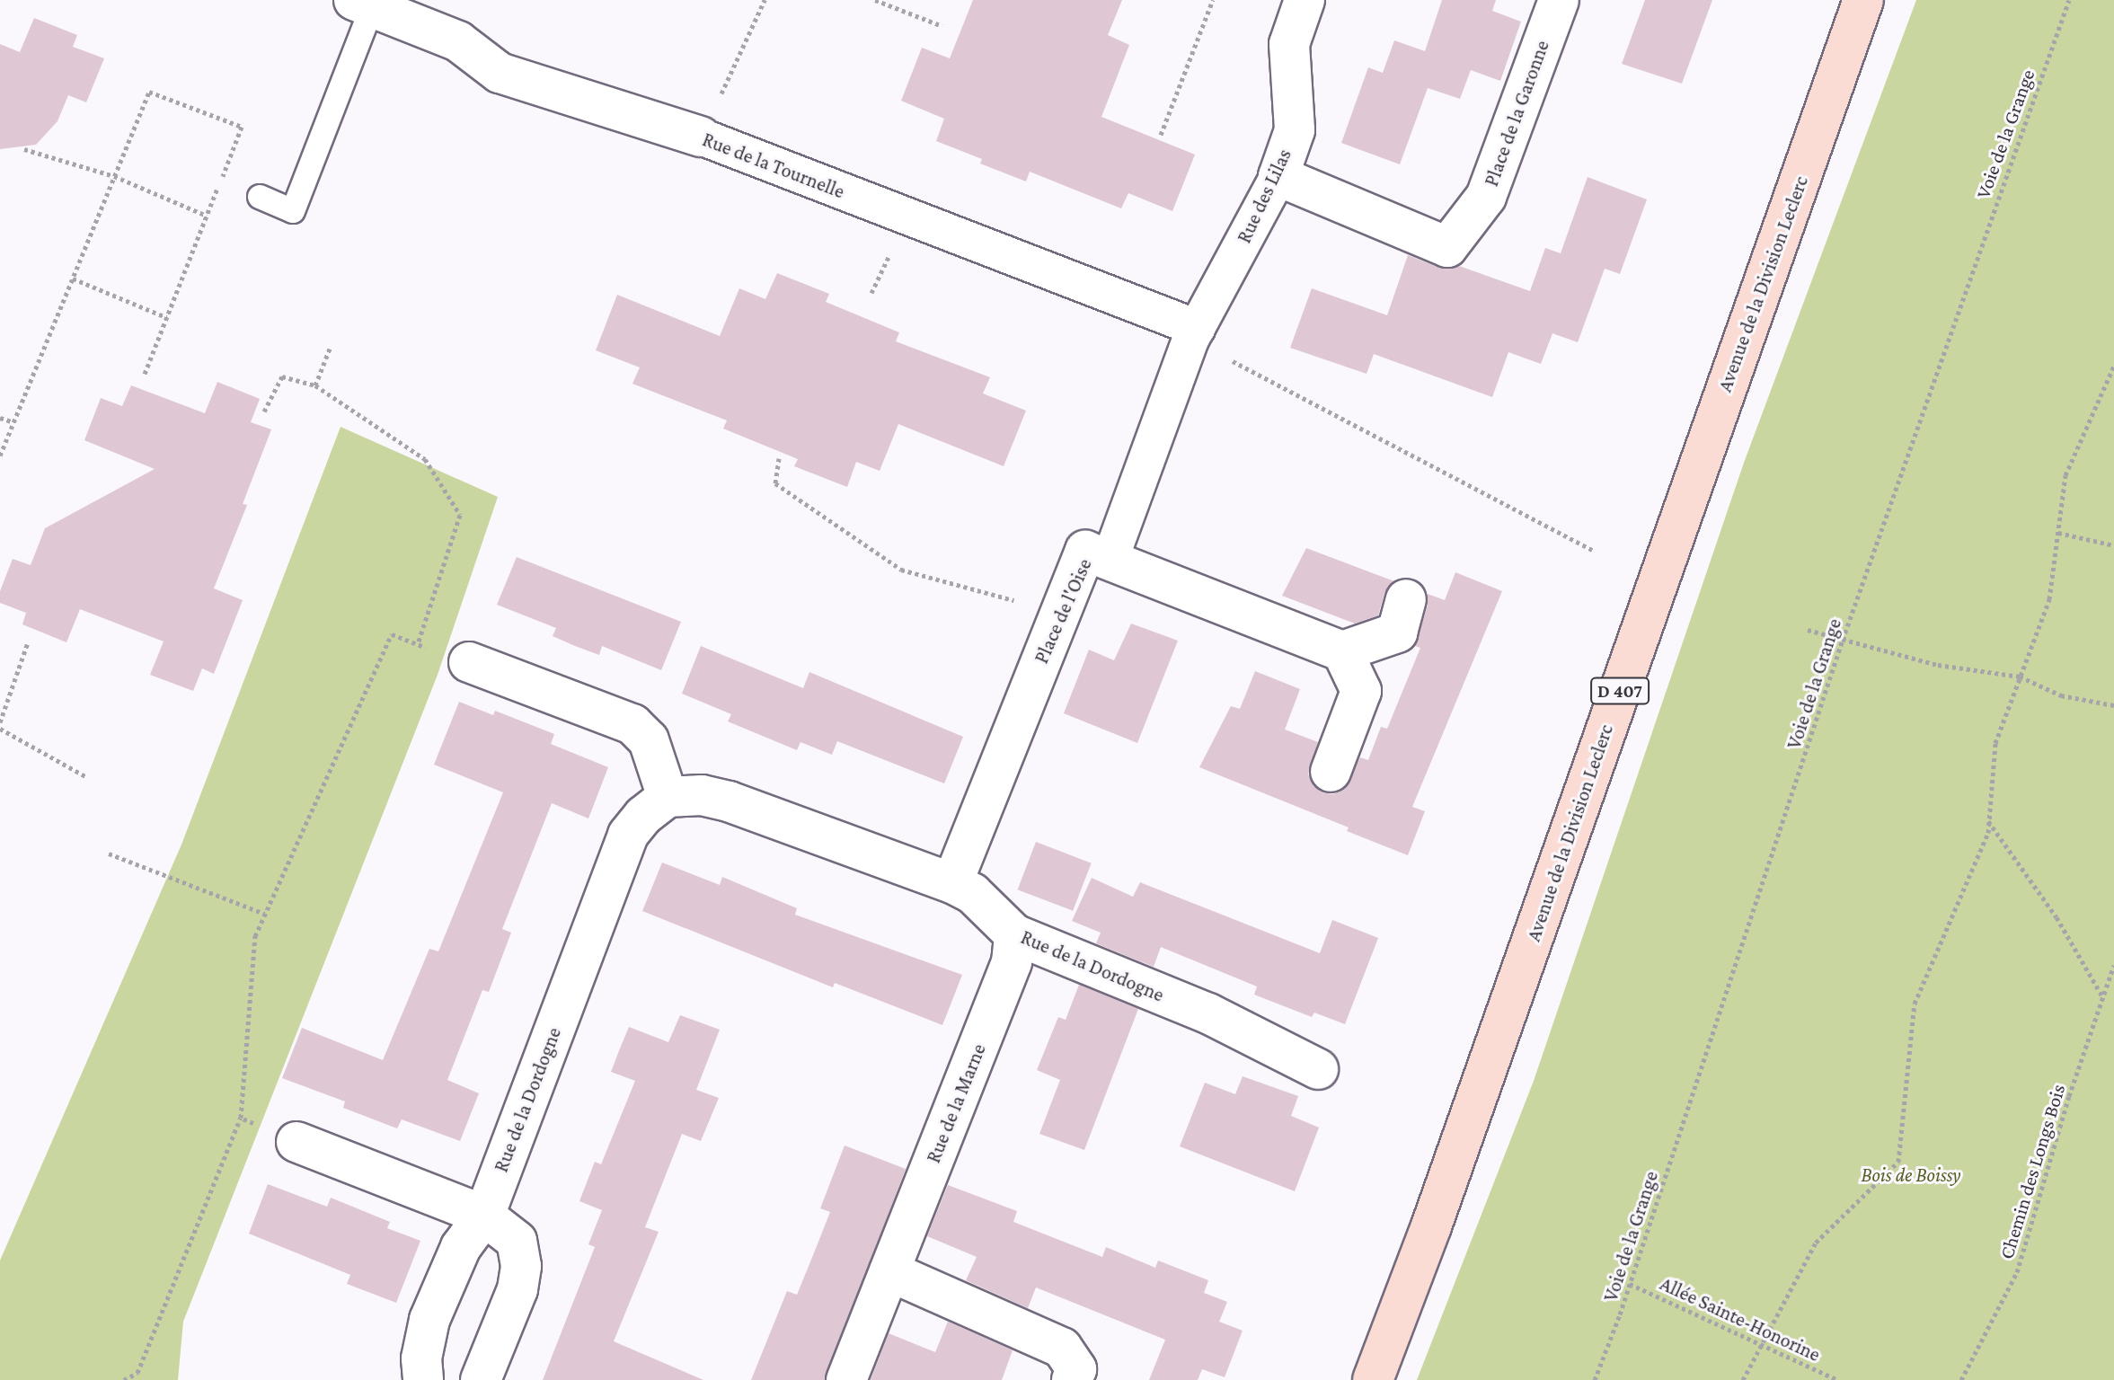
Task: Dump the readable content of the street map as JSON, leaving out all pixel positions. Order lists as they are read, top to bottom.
{
  "streets": {
    "main road": ["Avenue de la Division Leclerc", "D 407"],
    "street": [
      "Place de la Garonne",
      "Rue de la Tournelle",
      "Rue des Lilas",
      "Place de l'Oise",
      "Rue de la Dordogne",
      "Rue de la Marne"
    ],
    "path": ["Voie de la Grange", "Chemin des Longs Bois", "Allée Sainte-Honorine"]
  },
  "crossings": [
    ["Place de la Garonne", "Rue des Lilas"],
    ["Voie de la Grange", "Allée Sainte-Honorine"],
    ["Rue de la Tournelle", "Rue des Lilas"],
    ["Rue des Lilas", "Place de l'Oise"],
    ["Place de l'Oise", "Rue de la Dordogne"],
    ["Rue de la Dordogne", "Rue de la Marne"]
  ],
  "parks": ["Bois de Boissy"]
}
